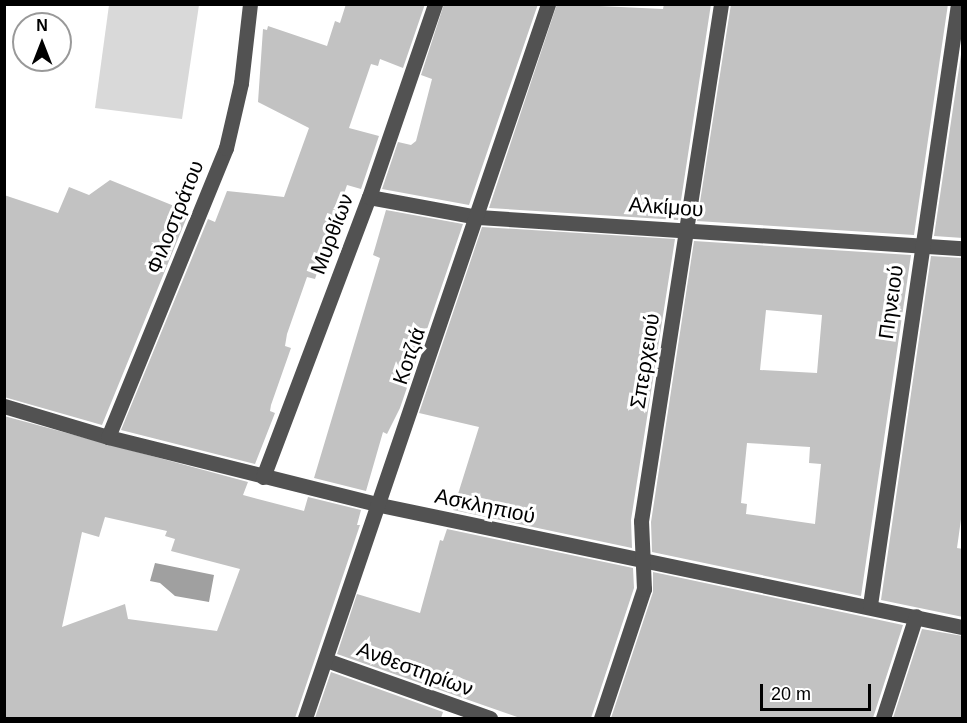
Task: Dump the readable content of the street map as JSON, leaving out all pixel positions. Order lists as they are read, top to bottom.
{
  "streets": {
    "street": [
      "Αλκίμου",
      "Φιλοστράτου",
      "Μυρθίων",
      "Πηνειού",
      "Κοτζιά",
      "Σπερχειού",
      "Ασκληπιού",
      "Ανθεστηρίων"
    ]
  },
  "crossings": [
    ["Αλκίμου", "Μυρθίων"],
    ["Αλκίμου", "Πηνειού"],
    ["Αλκίμου", "Κοτζιά"],
    ["Αλκίμου", "Σπερχειού"],
    ["Φιλοστράτου", "Ασκληπιού"],
    ["Μυρθίων", "Ασκληπιού"],
    ["Πηνειού", "Ασκληπιού"],
    ["Κοτζιά", "Ασκληπιού"],
    ["Κοτζιά", "Ανθεστηρίων"],
    ["Σπερχειού", "Ασκληπιού"]
  ],
  "scale_bar": "20 m",
  "north": "top"
}
